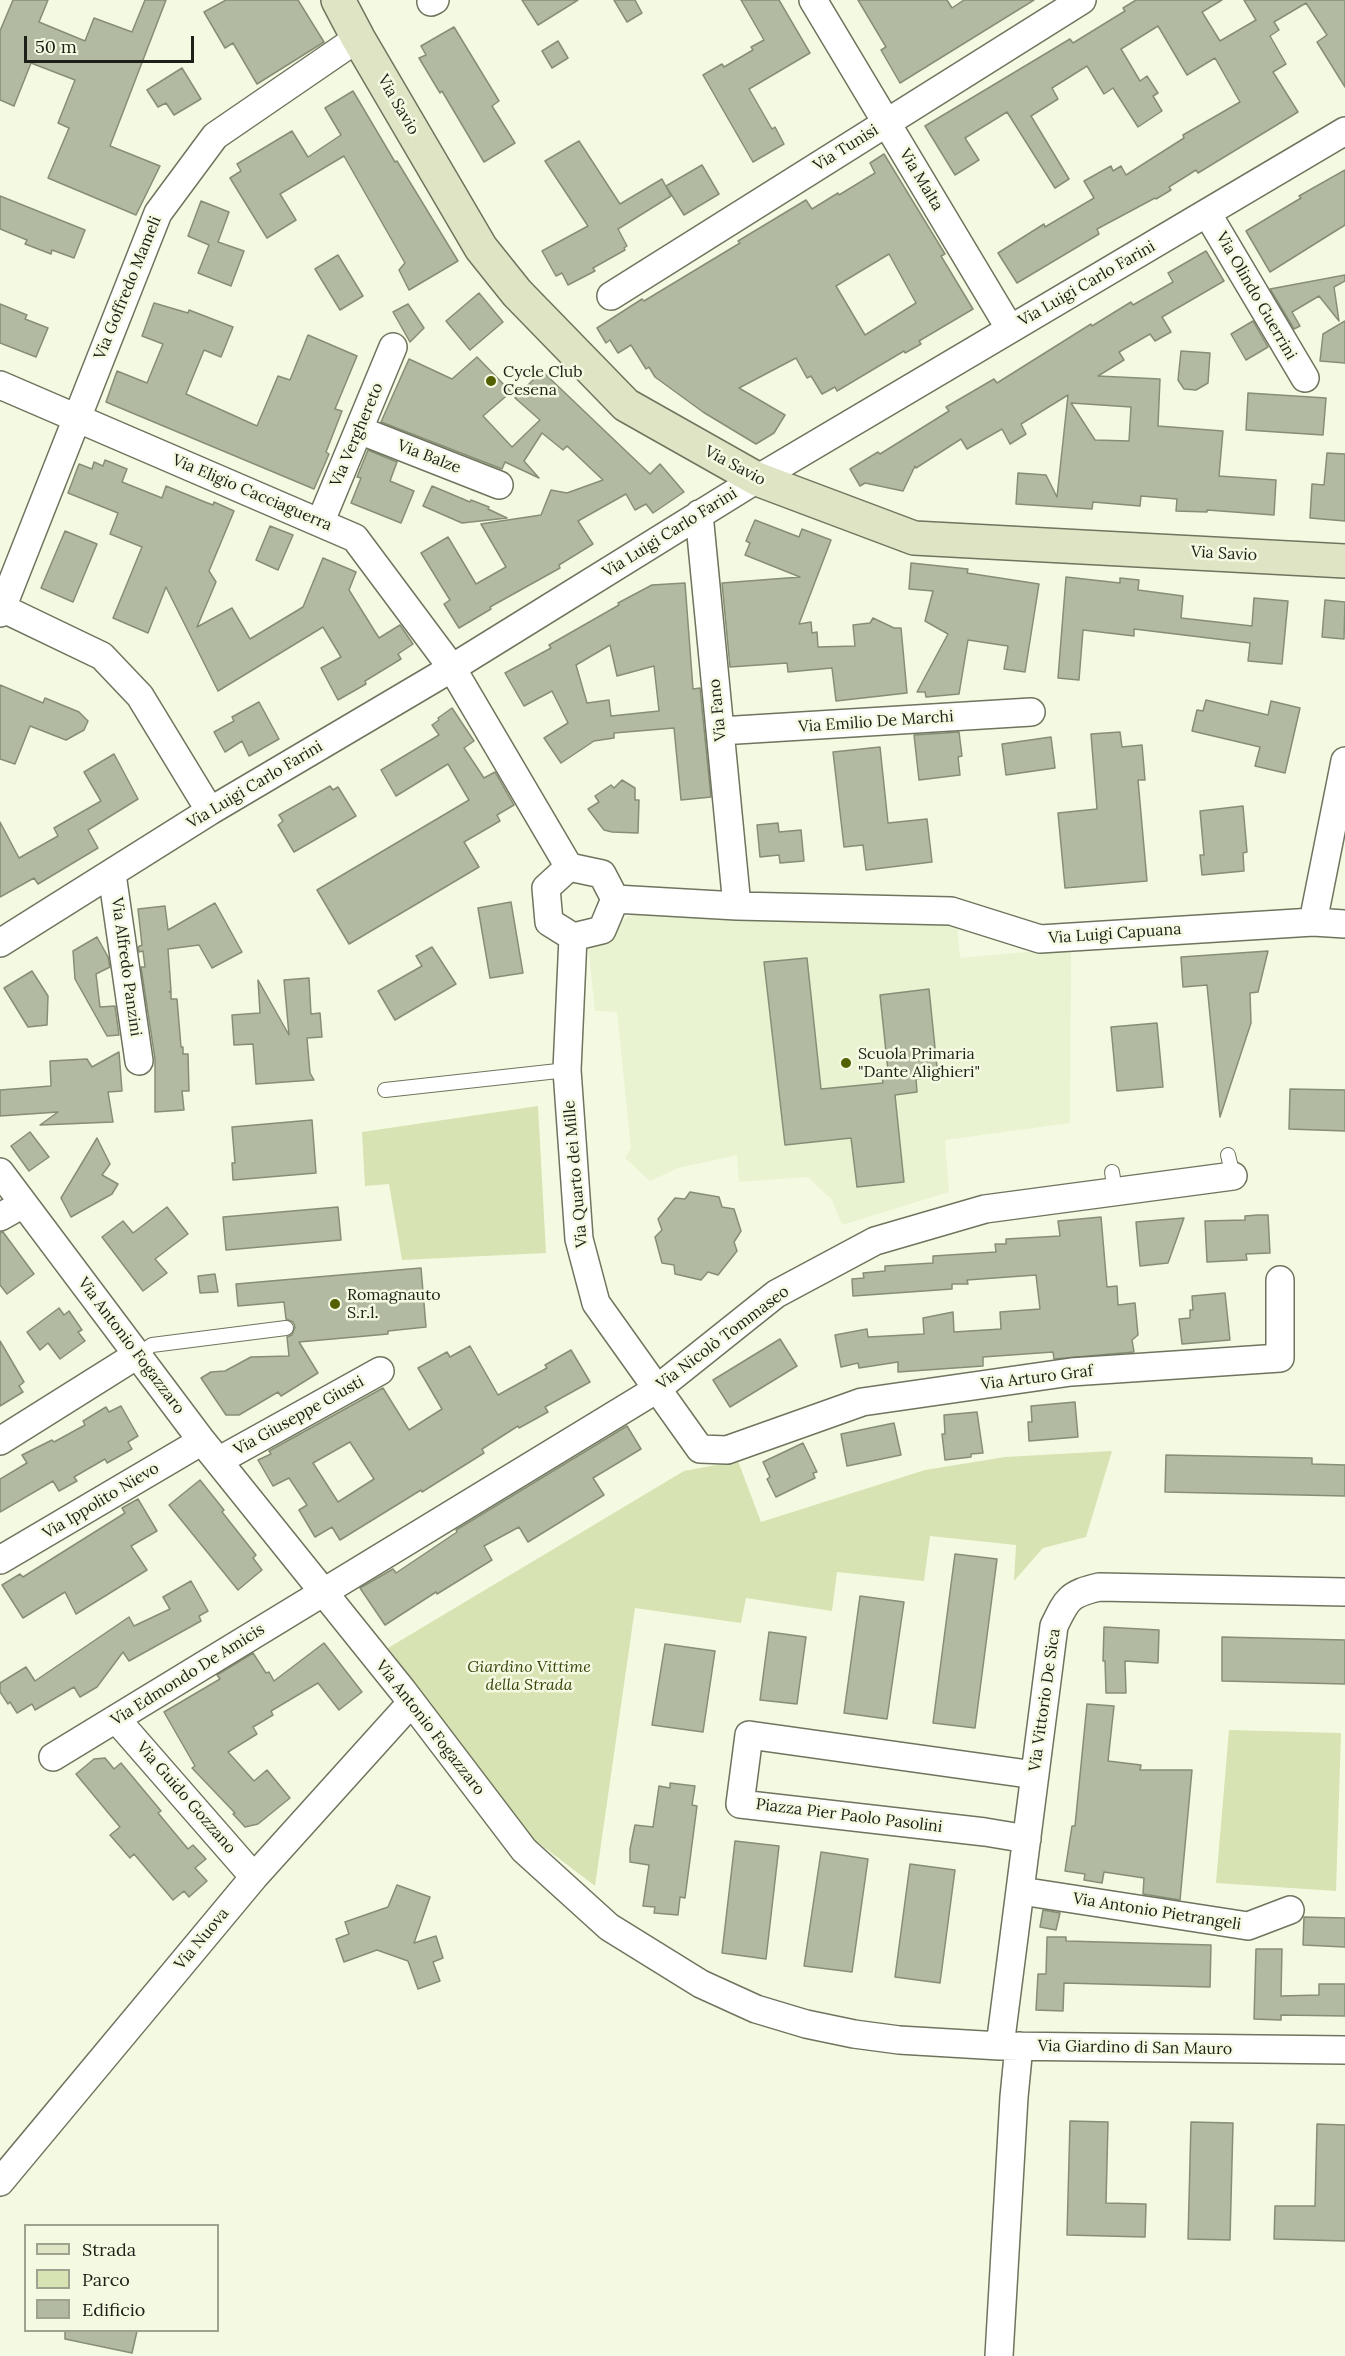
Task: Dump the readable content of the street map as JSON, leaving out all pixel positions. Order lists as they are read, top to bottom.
{
  "streets": {
    "street": [
      "Via Savio",
      "Via Tunisi",
      "Via Malta",
      "Via Luigi Carlo Farini",
      "Via Goffredo Mameli",
      "Via Olindo Guerrini",
      "Via Verghereto",
      "Via Balze",
      "Via Eligio Cacciaguerra",
      "Via Fano",
      "Via Emilio De Marchi",
      "Via Luigi Capuana",
      "Via Alfredo Panzini",
      "Via Quarto dei Mille",
      "Via Nicolò Tommaseo",
      "Via Antonio Fogazzaro",
      "Via Arturo Graf",
      "Via Giuseppe Giusti",
      "Via Ippolito Nievo",
      "Via Edmondo De Amicis",
      "Via Vittorio De Sica",
      "Via Guido Gozzano",
      "Piazza Pier Paolo Pasolini",
      "Via Antonio Pietrangeli",
      "Via Nuova",
      "Via Giardino di San Mauro"
    ]
  },
  "crossings": [
    ["Via Savio", "Via Luigi Carlo Farini"],
    ["Via Savio", "Via Goffredo Mameli"],
    ["Via Tunisi", "Via Malta"],
    ["Via Malta", "Via Luigi Carlo Farini"],
    ["Via Luigi Carlo Farini", "Via Olindo Guerrini"],
    ["Via Luigi Carlo Farini", "Via Eligio Cacciaguerra"],
    ["Via Luigi Carlo Farini", "Via Fano"],
    ["Via Luigi Carlo Farini", "Via Alfredo Panzini"],
    ["Via Goffredo Mameli", "Via Eligio Cacciaguerra"],
    ["Via Verghereto", "Via Balze"],
    ["Via Verghereto", "Via Eligio Cacciaguerra"],
    ["Via Fano", "Via Emilio De Marchi"],
    ["Via Fano", "Via Luigi Capuana"],
    ["Via Luigi Capuana", "Via Quarto dei Mille"],
    ["Via Quarto dei Mille", "Via Nicolò Tommaseo"],
    ["Via Quarto dei Mille", "Via Arturo Graf"],
    ["Via Nicolò Tommaseo", "Via Antonio Fogazzaro"],
    ["Via Nicolò Tommaseo", "Via Edmondo De Amicis"],
    ["Via Antonio Fogazzaro", "Via Giuseppe Giusti"],
    ["Via Antonio Fogazzaro", "Via Ippolito Nievo"],
    ["Via Antonio Fogazzaro", "Via Edmondo De Amicis"],
    ["Via Antonio Fogazzaro", "Via Vittorio De Sica"],
    ["Via Antonio Fogazzaro", "Via Nuova"],
    ["Via Antonio Fogazzaro", "Via Giardino di San Mauro"],
    ["Via Giuseppe Giusti", "Via Ippolito Nievo"],
    ["Via Edmondo De Amicis", "Via Guido Gozzano"],
    ["Via Vittorio De Sica", "Piazza Pier Paolo Pasolini"],
    ["Via Vittorio De Sica", "Via Antonio Pietrangeli"],
    ["Via Vittorio De Sica", "Via Giardino di San Mauro"],
    ["Via Guido Gozzano", "Via Nuova"]
  ],
  "parks": ["Giardino Vittime della Strada"],
  "places": ["Cycle Club Cesena", "Scuola Primaria \"Dante Alighieri\"", "Romagnauto S.r.l."],
  "legend": ["Strada", "Parco", "Edificio"],
  "scale_bar": "50 m"
}
